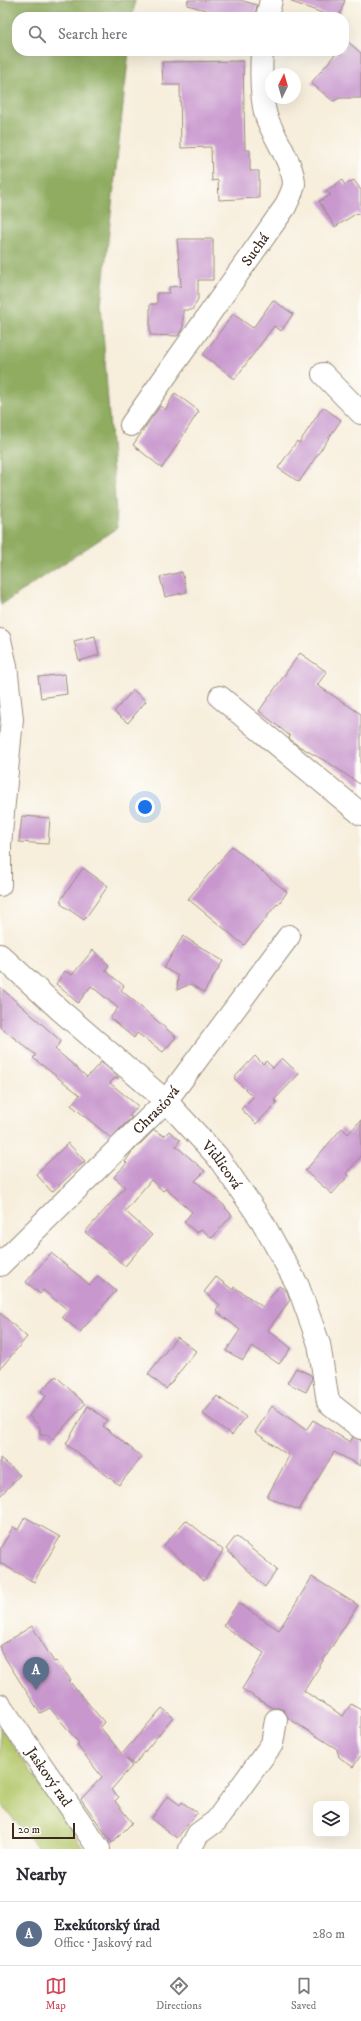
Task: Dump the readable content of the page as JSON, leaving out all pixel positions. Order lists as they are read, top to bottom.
{
  "streets": {
    "street": [
      "Suchá",
      "Chrasťová",
      "Vidlicová",
      "Jaskový rad"
    ]
  },
  "crossings": [
    ["Chrasťová", "Vidlicová"]
  ],
  "scale_bar": "20 m",
  "north": "top",
  "page": {
    "search": "Search here",
    "pins": "A",
    "scale": "20 m",
    "heading": "Nearby",
    "list": [
      {
        "mark": "A",
        "name": "Exekútorský úrad",
        "note": "Office · Jaskový rad",
        "value": "280 m"
      }
    ],
    "nav": ["Map", "Directions", "Saved"]
  }
}
